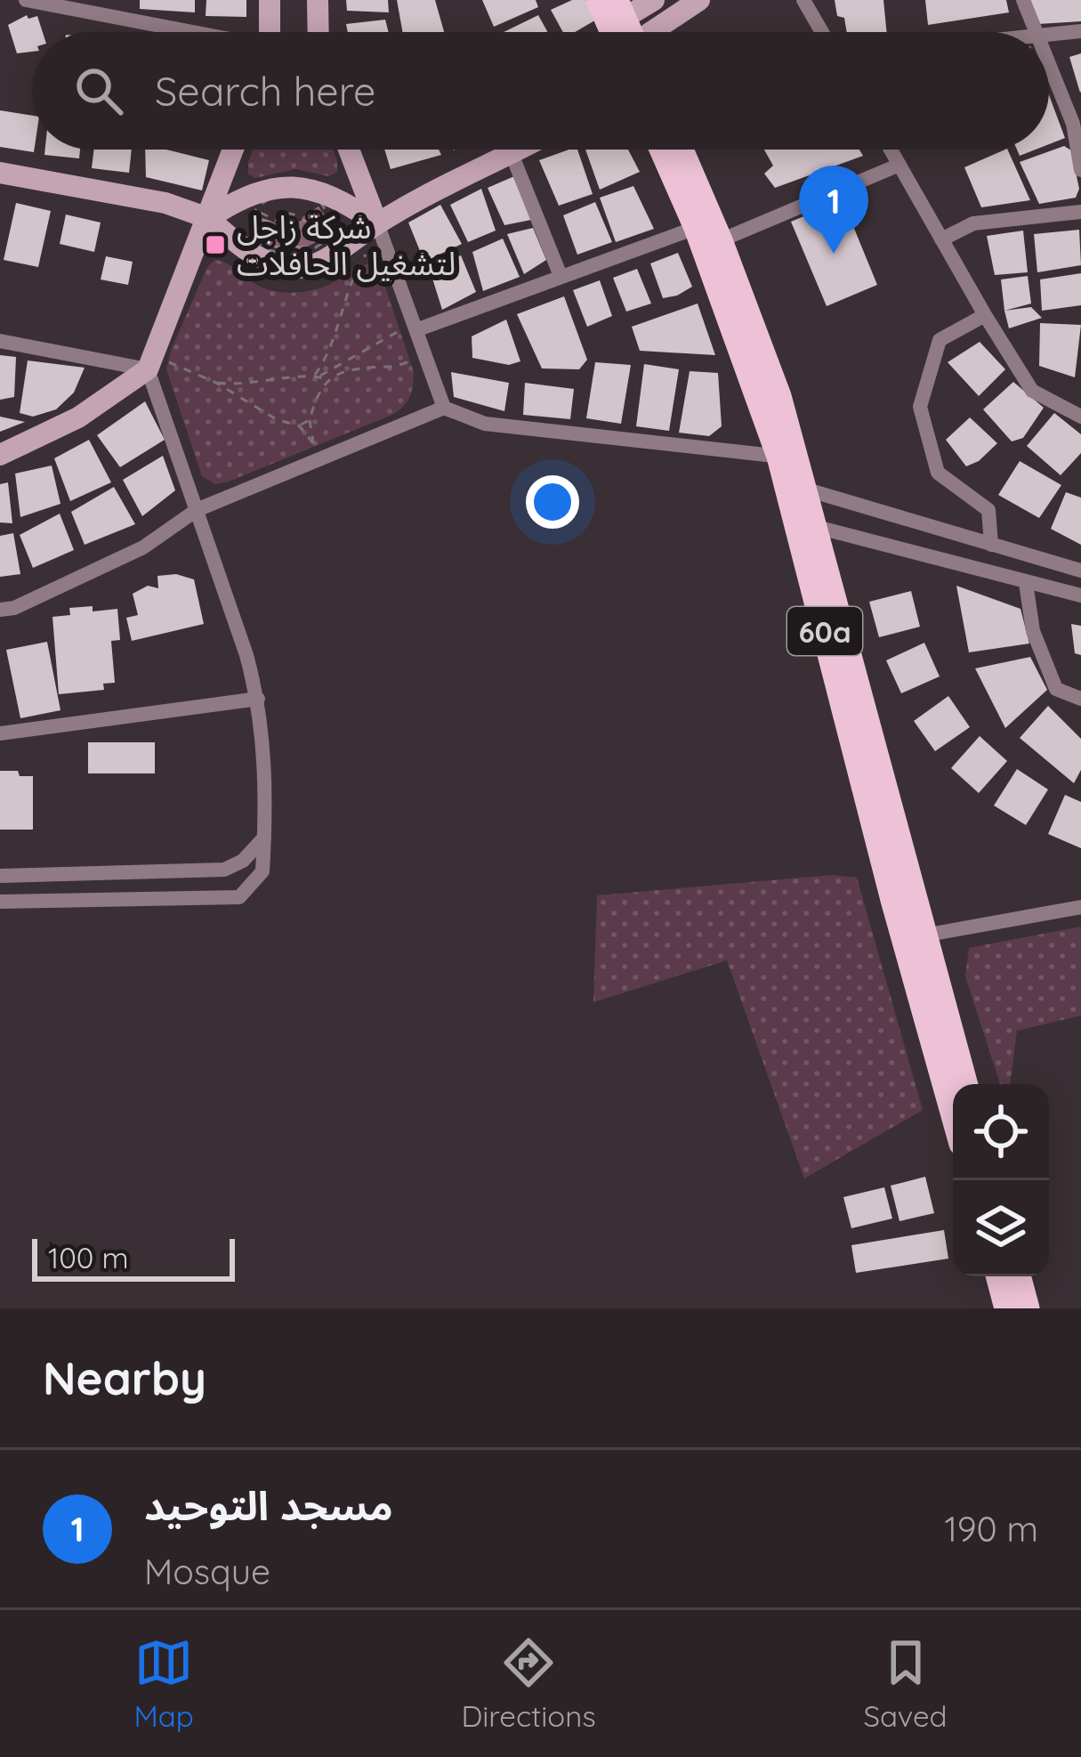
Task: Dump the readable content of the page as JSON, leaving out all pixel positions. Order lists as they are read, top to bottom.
{
  "streets": {
    "main road": ["60a"]
  },
  "places": {
    "transit": ["شركة زاجل لتشغيل الحافلات"]
  },
  "scale_bar": "100 m",
  "page": {
    "search": "Search here",
    "pins": "1",
    "scale": "100 m",
    "heading": "Nearby",
    "list": [
      {
        "mark": "1",
        "name": "مسجد التوحيد",
        "note": "Mosque",
        "value": "190 m"
      }
    ],
    "nav": ["Map", "Directions", "Saved"]
  }
}
